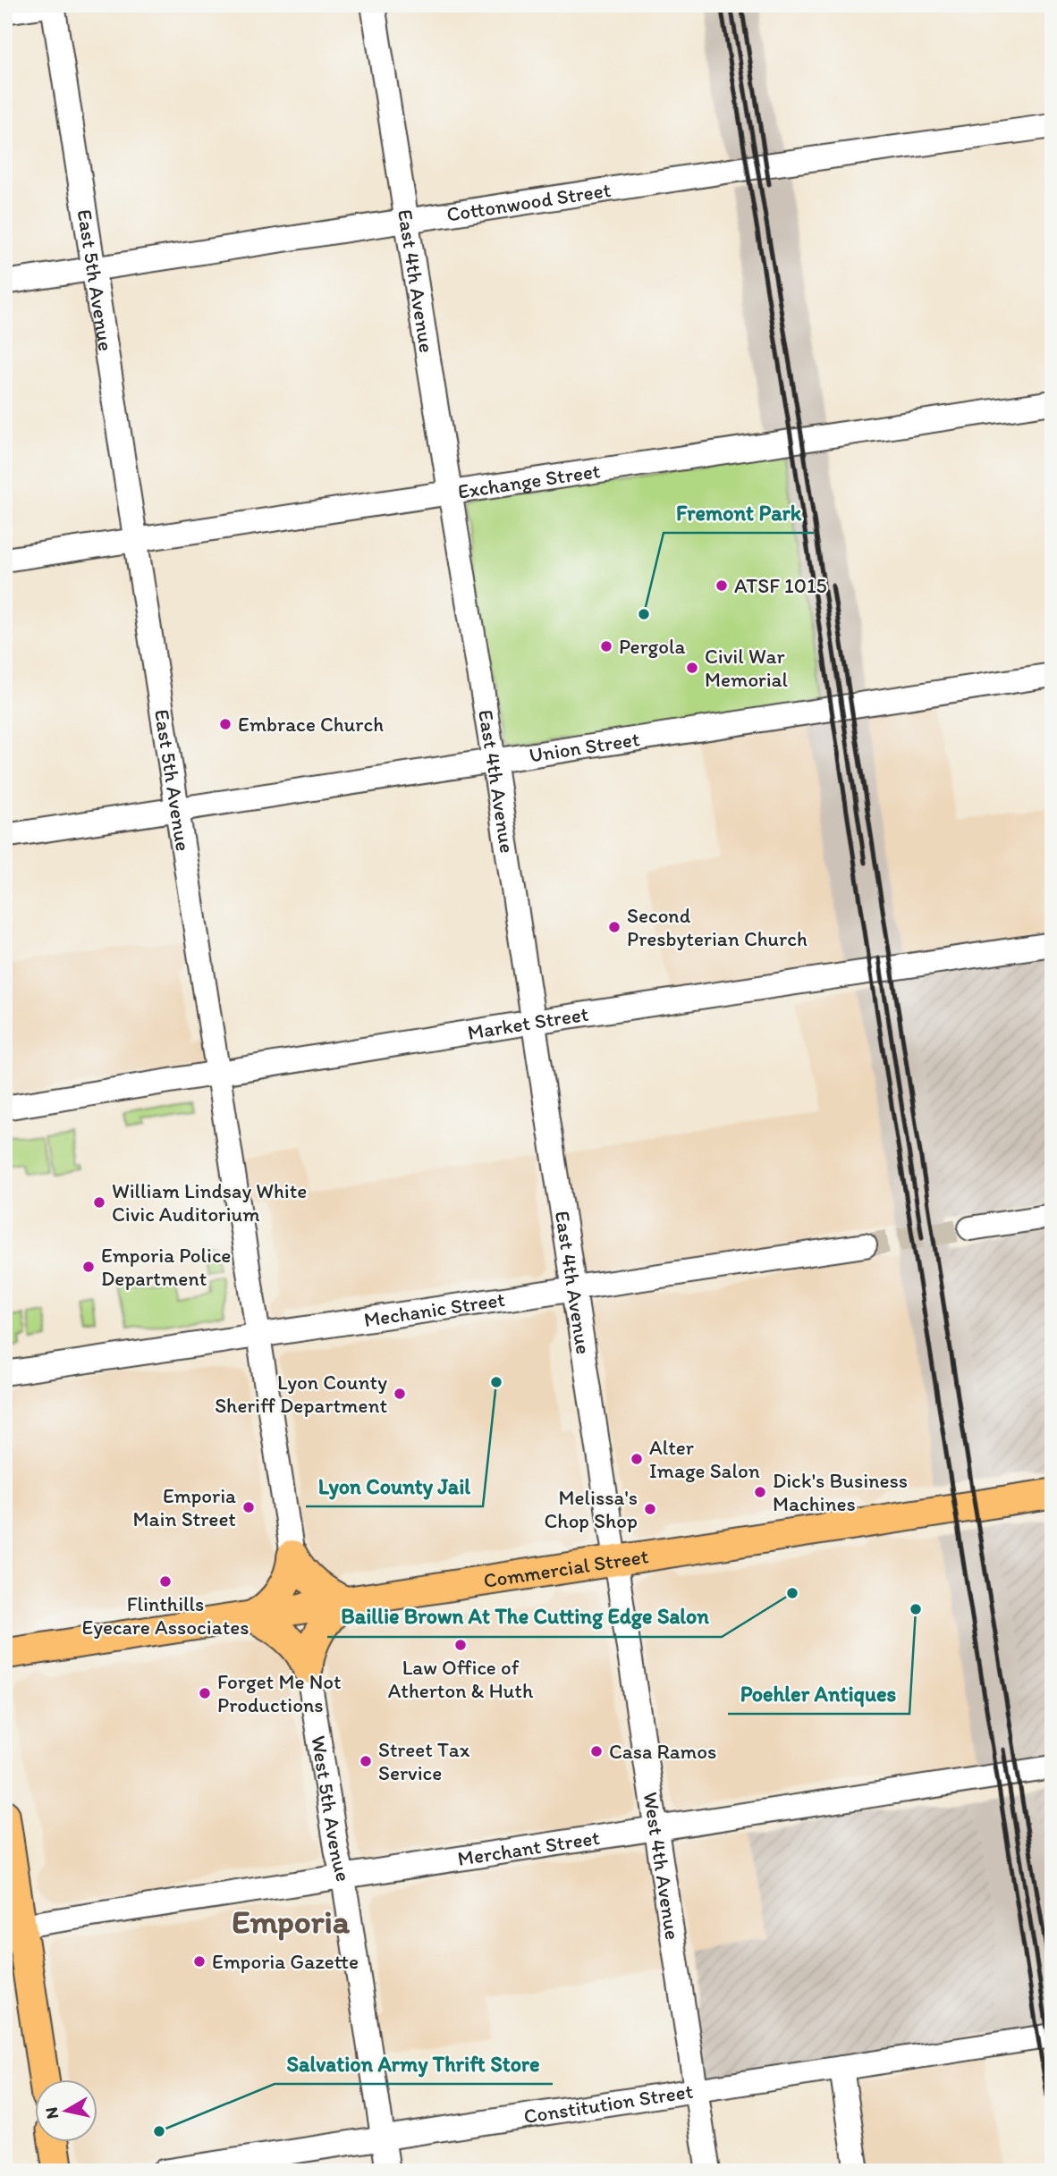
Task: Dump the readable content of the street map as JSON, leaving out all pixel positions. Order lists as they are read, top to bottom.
{
  "streets": {
    "main road": ["Commercial Street"],
    "street": [
      "Cottonwood Street",
      "East 5th Avenue",
      "East 4th Avenue",
      "Exchange Street",
      "Union Street",
      "Market Street",
      "Mechanic Street",
      "West 5th Avenue",
      "Merchant Street",
      "West 4th Avenue",
      "Constitution Street"
    ]
  },
  "crossings": [
    ["Cottonwood Street", "East 5th Avenue"],
    ["Cottonwood Street", "East 4th Avenue"],
    ["East 5th Avenue", "Exchange Street"],
    ["East 5th Avenue", "Union Street"],
    ["East 5th Avenue", "Market Street"],
    ["East 5th Avenue", "Mechanic Street"],
    ["East 4th Avenue", "Exchange Street"],
    ["East 4th Avenue", "Union Street"],
    ["East 4th Avenue", "Market Street"],
    ["East 4th Avenue", "Mechanic Street"],
    ["East 4th Avenue", "Commercial Street"],
    ["East 4th Avenue", "West 4th Avenue"],
    ["Commercial Street", "West 4th Avenue"],
    ["West 5th Avenue", "Merchant Street"],
    ["West 5th Avenue", "Constitution Street"],
    ["Merchant Street", "West 4th Avenue"],
    ["West 4th Avenue", "Constitution Street"]
  ],
  "districts": ["Emporia"],
  "places": [
    "ATSF 1015",
    "Fremont Park",
    "Pergola",
    "Civil War Memorial",
    "Embrace Church",
    "Second Presbyterian Church",
    "William Lindsay White Civic Auditorium",
    "Emporia Police Department",
    "Lyon County Jail",
    "Lyon County Sheriff Department",
    "Alter Image Salon",
    "Dick's Business Machines",
    "Emporia Main Street",
    "Melissa's Chop Shop",
    "Flinthills Eyecare Associates",
    "Baillie Brown At The Cutting Edge Salon",
    "Poehler Antiques",
    "Law Office of Atherton & Huth",
    "Forget Me Not Productions",
    "Casa Ramos",
    "Street Tax Service",
    "Emporia Gazette",
    "Salvation Army Thrift Store"
  ],
  "north": "left"
}
